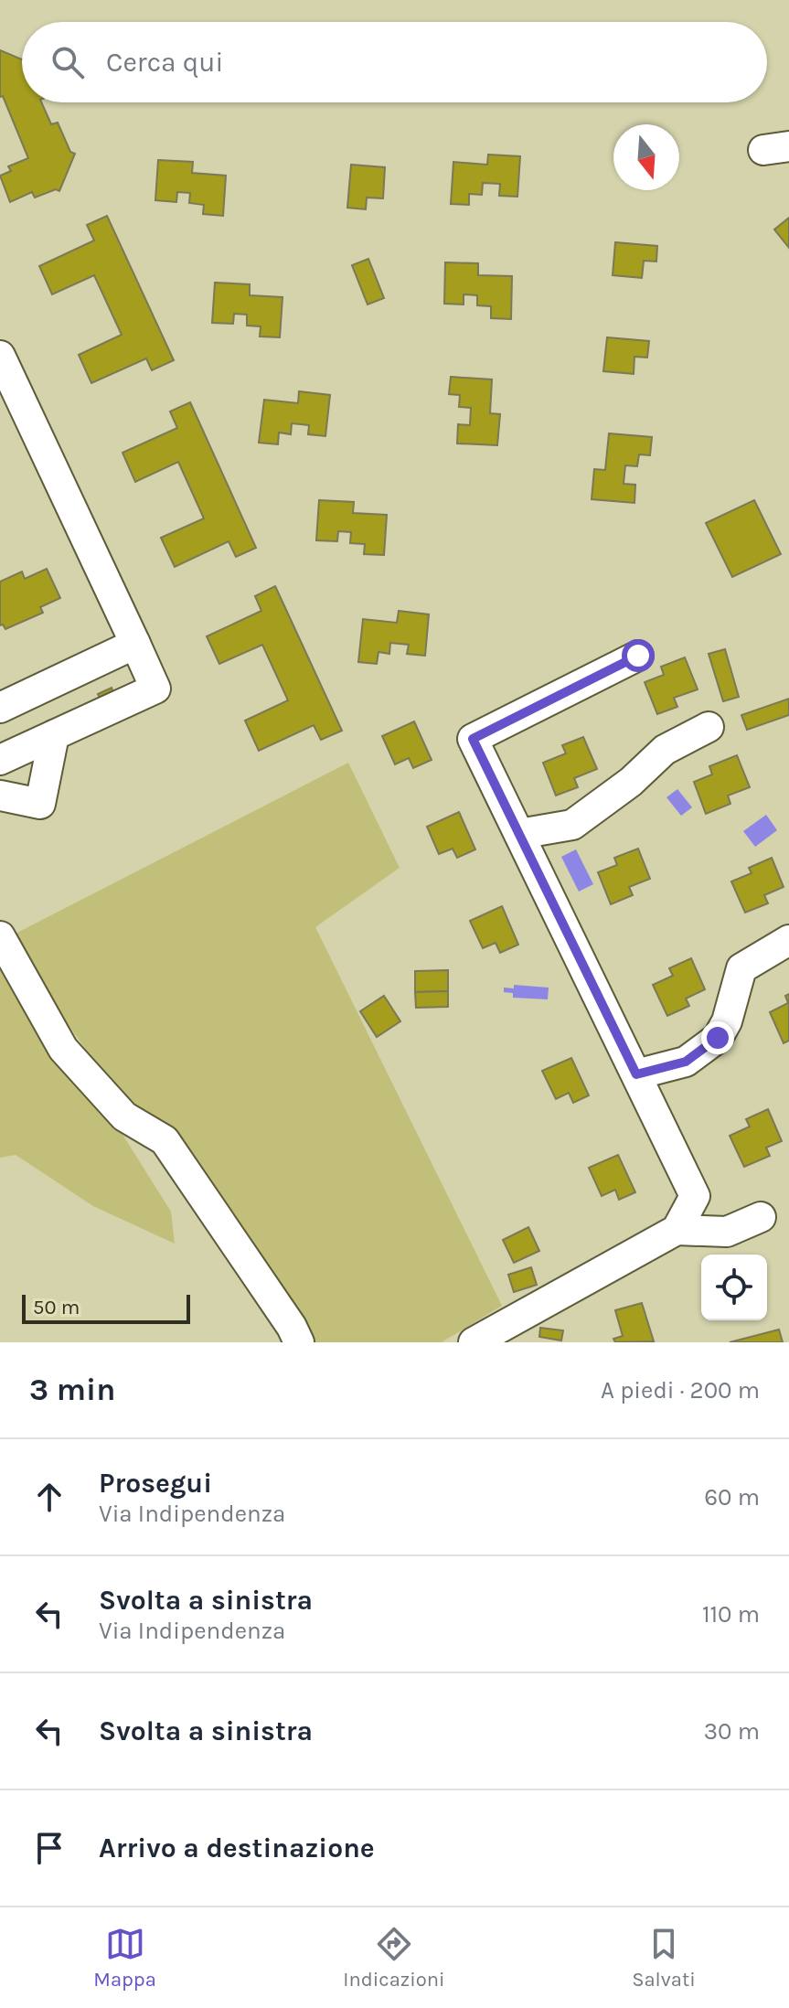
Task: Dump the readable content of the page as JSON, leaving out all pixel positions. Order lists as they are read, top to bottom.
{
  "scale_bar": "50 m",
  "north": "bottom",
  "page": {
    "search": "Cerca qui",
    "scale": "50 m",
    "heading": ["3 min", "A piedi · 200 m"],
    "list": [
      ["Prosegui", "Via Indipendenza", "60 m"],
      ["Svolta a sinistra", "Via Indipendenza", "110 m"],
      ["Svolta a sinistra", "30 m"],
      "Arrivo a destinazione"
    ],
    "nav": ["Mappa", "Indicazioni", "Salvati"]
  }
}
